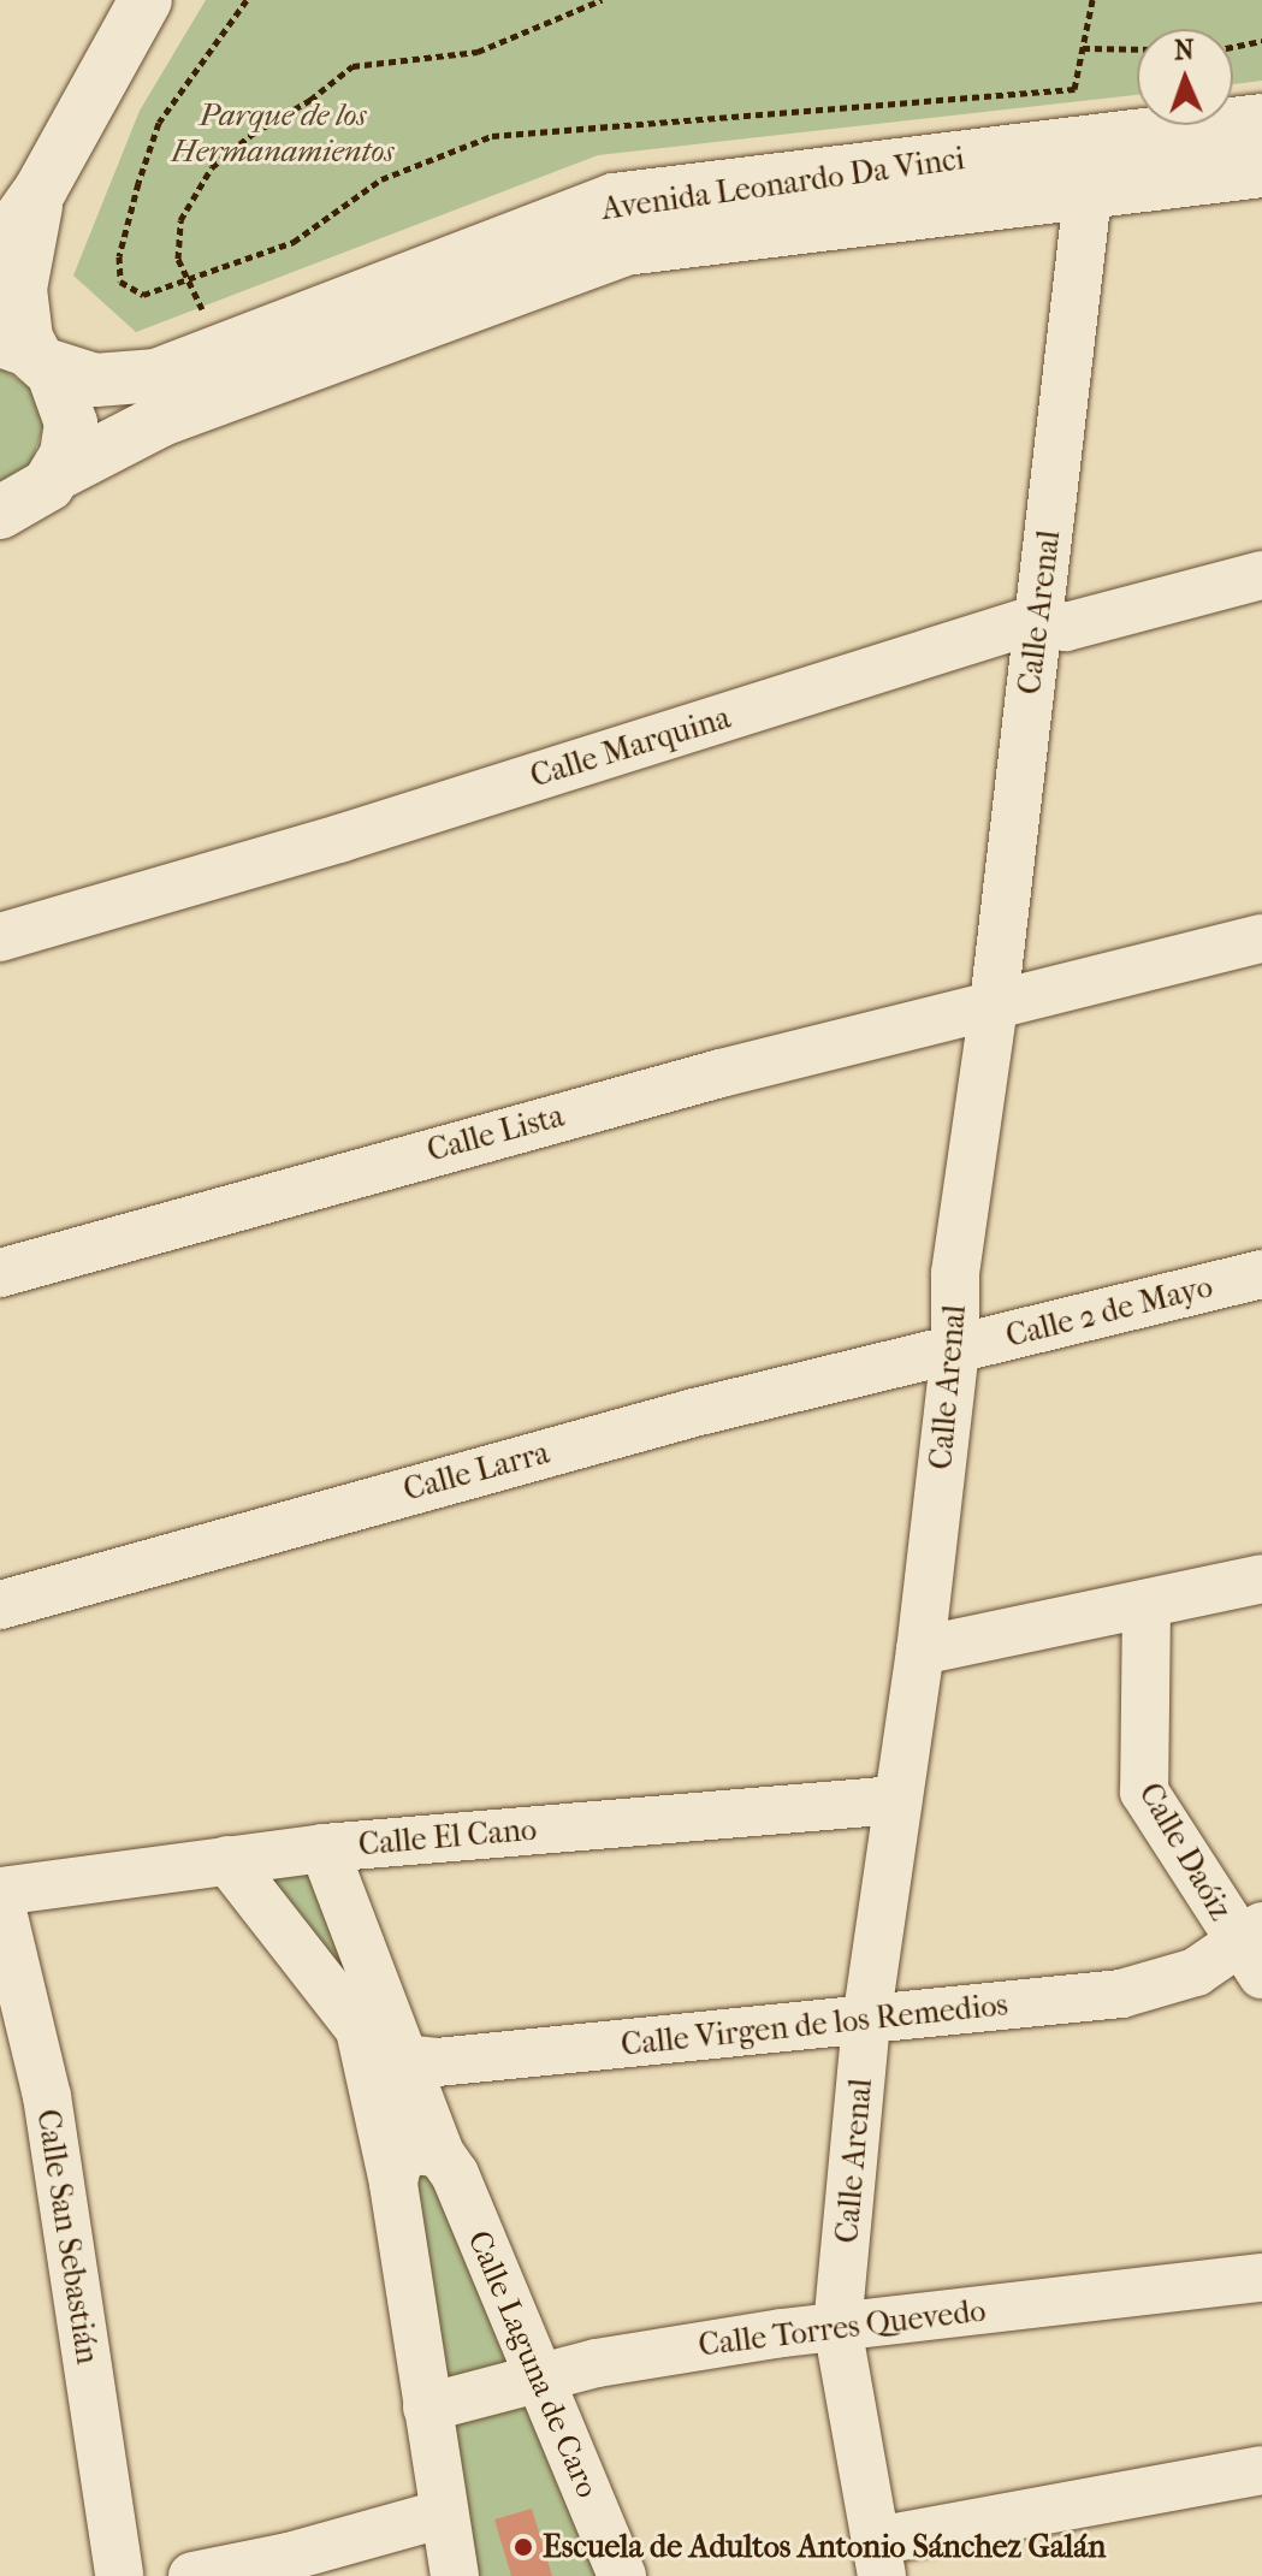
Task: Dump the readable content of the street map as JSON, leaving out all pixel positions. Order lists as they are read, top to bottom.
{
  "streets": {
    "street": [
      "Avenida Leonardo Da Vinci",
      "Calle Arenal",
      "Calle Marquina",
      "Calle Lista",
      "Calle 2 de Mayo",
      "Calle Larra",
      "Calle El Cano",
      "Calle Daóiz",
      "Calle Virgen de los Remedios",
      "Calle San Sebastián",
      "Calle Torres Quevedo",
      "Calle Laguna de Caro"
    ]
  },
  "crossings": [
    ["Avenida Leonardo Da Vinci", "Calle Arenal"],
    ["Calle Arenal", "Calle Marquina"],
    ["Calle Arenal", "Calle Lista"],
    ["Calle Arenal", "Calle 2 de Mayo"],
    ["Calle Arenal", "Calle Larra"],
    ["Calle Arenal", "Calle El Cano"],
    ["Calle Arenal", "Calle Virgen de los Remedios"],
    ["Calle Arenal", "Calle Torres Quevedo"],
    ["Calle 2 de Mayo", "Calle Larra"],
    ["Calle El Cano", "Calle Laguna de Caro"],
    ["Calle Daóiz", "Calle Virgen de los Remedios"],
    ["Calle Virgen de los Remedios", "Calle Laguna de Caro"],
    ["Calle Torres Quevedo", "Calle Laguna de Caro"]
  ],
  "parks": ["Parque de los Hermanamientos"],
  "places": ["Escuela de Adultos Antonio Sánchez Galán"],
  "north": "top"
}
